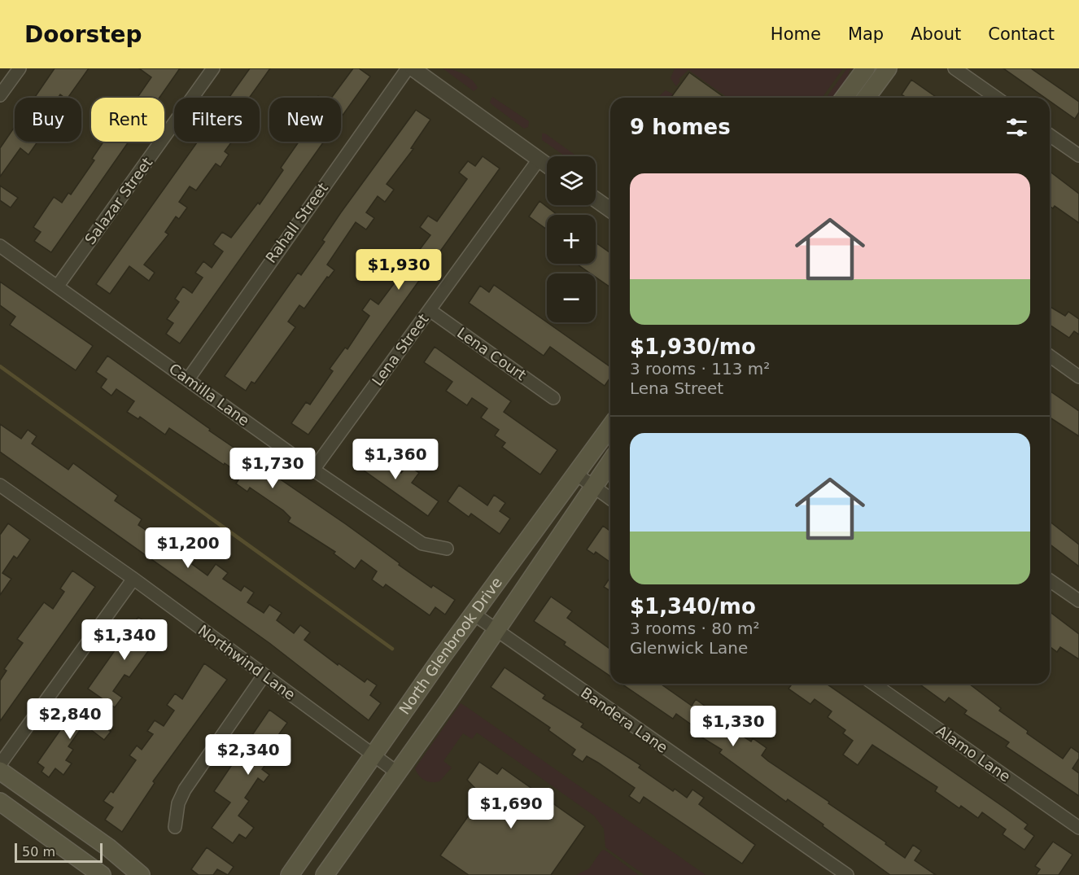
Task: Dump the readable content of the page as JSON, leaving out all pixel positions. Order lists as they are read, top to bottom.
{
  "streets": {
    "main road": ["North Glenbrook Drive"],
    "street": [
      "Salazar Street",
      "Rahall Street",
      "Lena Street",
      "Lena Court",
      "Camilla Lane",
      "Northwind Lane",
      "Bandera Lane",
      "Alamo Lane"
    ]
  },
  "crossings": [
    ["Salazar Street", "Camilla Lane"],
    ["Rahall Street", "Camilla Lane"],
    ["Lena Street", "Lena Court"],
    ["Lena Street", "Camilla Lane"],
    ["North Glenbrook Drive", "Northwind Lane"],
    ["North Glenbrook Drive", "Bandera Lane"]
  ],
  "scale_bar": "50 m",
  "page": {
    "header": "Doorstep",
    "nav": [
      "Home",
      "Map",
      "About",
      "Contact"
    ],
    "chip": [
      "Buy",
      "Rent",
      "Filters",
      "New"
    ],
    "heading": "9 homes",
    "map_buttons": ["+", "−"],
    "list": [
      {
        "name": "$1,930/mo",
        "note": "3 rooms · 113 m² · Lena Street"
      },
      {
        "name": "$1,340/mo",
        "note": "3 rooms · 80 m² · Glenwick Lane"
      }
    ],
    "price": [
      "$1,930",
      "$1,360",
      "$1,730",
      "$1,200",
      "$1,340",
      "$2,840",
      "$1,330",
      "$2,340",
      "$1,690"
    ],
    "scale": "50 m"
  }
}
